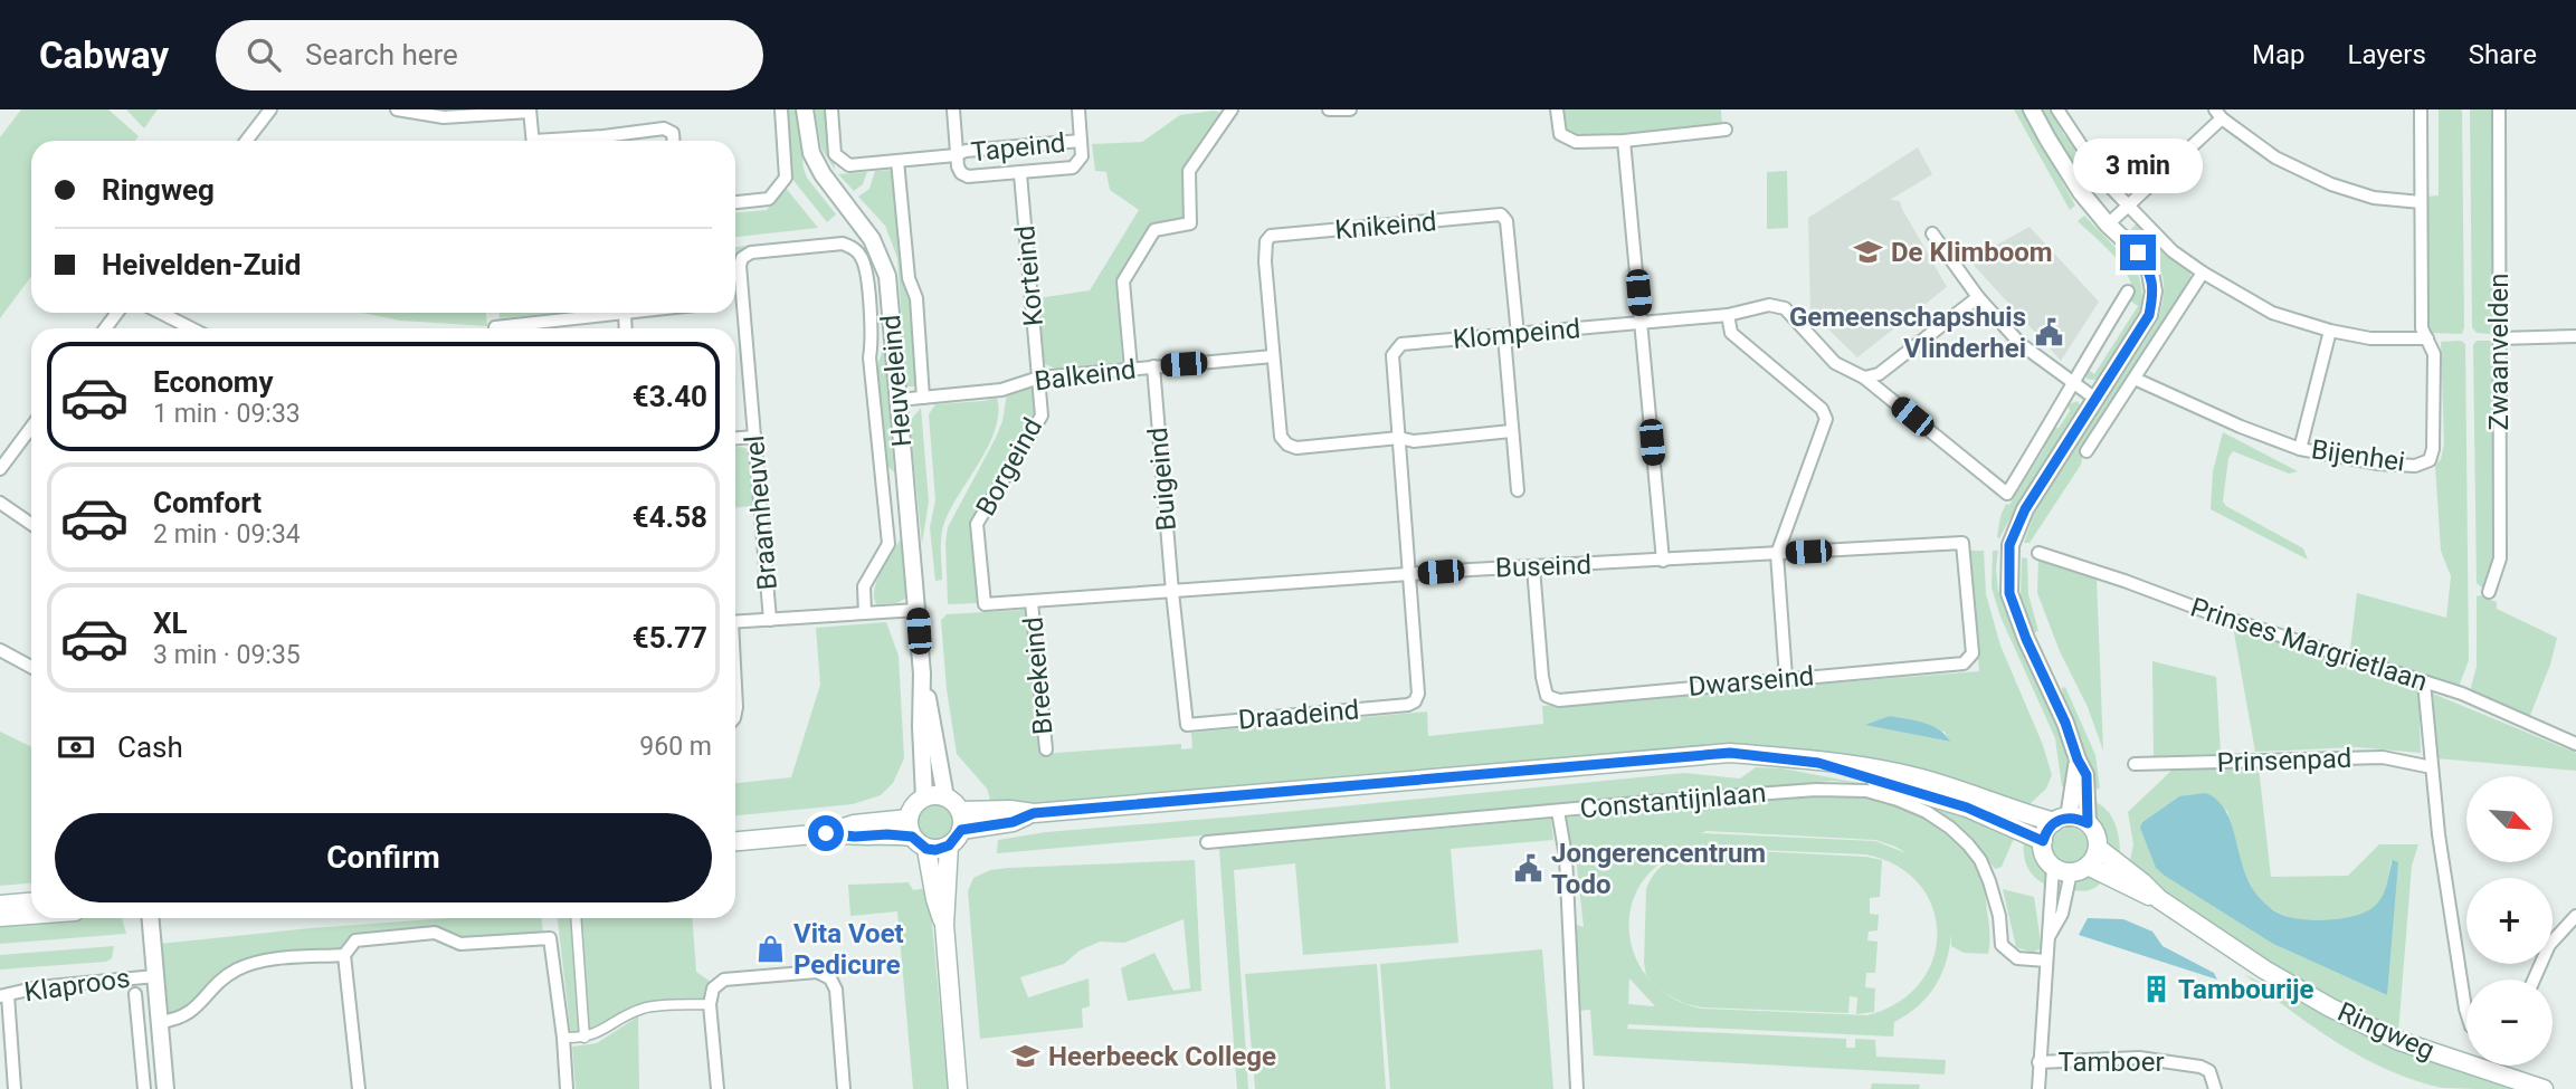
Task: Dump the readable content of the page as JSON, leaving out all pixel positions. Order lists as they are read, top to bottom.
{
  "streets": {
    "main road": ["Ringweg"],
    "street": [
      "Tapeind",
      "Knikeind",
      "Korteind",
      "Klompeind",
      "Zwaanvelden",
      "Balkeind",
      "Heuveleind",
      "Bijenhei",
      "Borgeind",
      "Buigeind",
      "Braamheuvel",
      "Buseind",
      "Prinses Margrietlaan",
      "Breekeind",
      "Dwarseind",
      "Draadeind",
      "Prinsenpad",
      "Constantijnlaan",
      "Klaproos",
      "Tamboer"
    ]
  },
  "crossings": [
    ["Tapeind", "Korteind"],
    ["Knikeind", "Klompeind"],
    ["Knikeind", "Balkeind"],
    ["Korteind", "Balkeind"],
    ["Korteind", "Borgeind"],
    ["Klompeind", "Buseind"],
    ["Klompeind", "Draadeind"],
    ["Balkeind", "Heuveleind"],
    ["Balkeind", "Borgeind"],
    ["Balkeind", "Buigeind"],
    ["Borgeind", "Buseind"],
    ["Buigeind", "Buseind"],
    ["Buigeind", "Draadeind"],
    ["Buseind", "Breekeind"],
    ["Buseind", "Dwarseind"],
    ["Buseind", "Draadeind"]
  ],
  "places": {
    "school or university": ["De Klimboom", "Heerbeeck College"],
    "public building": ["Gemeenschapshuis Vlinderhei", "Jongerencentrum Todo"],
    "shop": ["Vita Voet Pedicure"],
    "building": ["Tambourije"]
  },
  "north": "bottom right",
  "page": {
    "header": "Cabway",
    "search": "Search here",
    "nav": ["Map", "Layers", "Share"],
    "bubble": "3 min",
    "banner": ["Ringweg", "Heivelden-Zuid"],
    "list": [
      {
        "name": "Economy",
        "note": "1 min · 09:33",
        "value": "€3.40"
      },
      {
        "name": "Comfort",
        "note": "2 min · 09:34",
        "value": "€4.58"
      },
      {
        "name": "XL",
        "note": "3 min · 09:35",
        "value": "€5.77"
      }
    ],
    "pay": ["Cash", "960 m"],
    "map_buttons": ["+", "−"],
    "buttons": "Confirm"
  }
}
